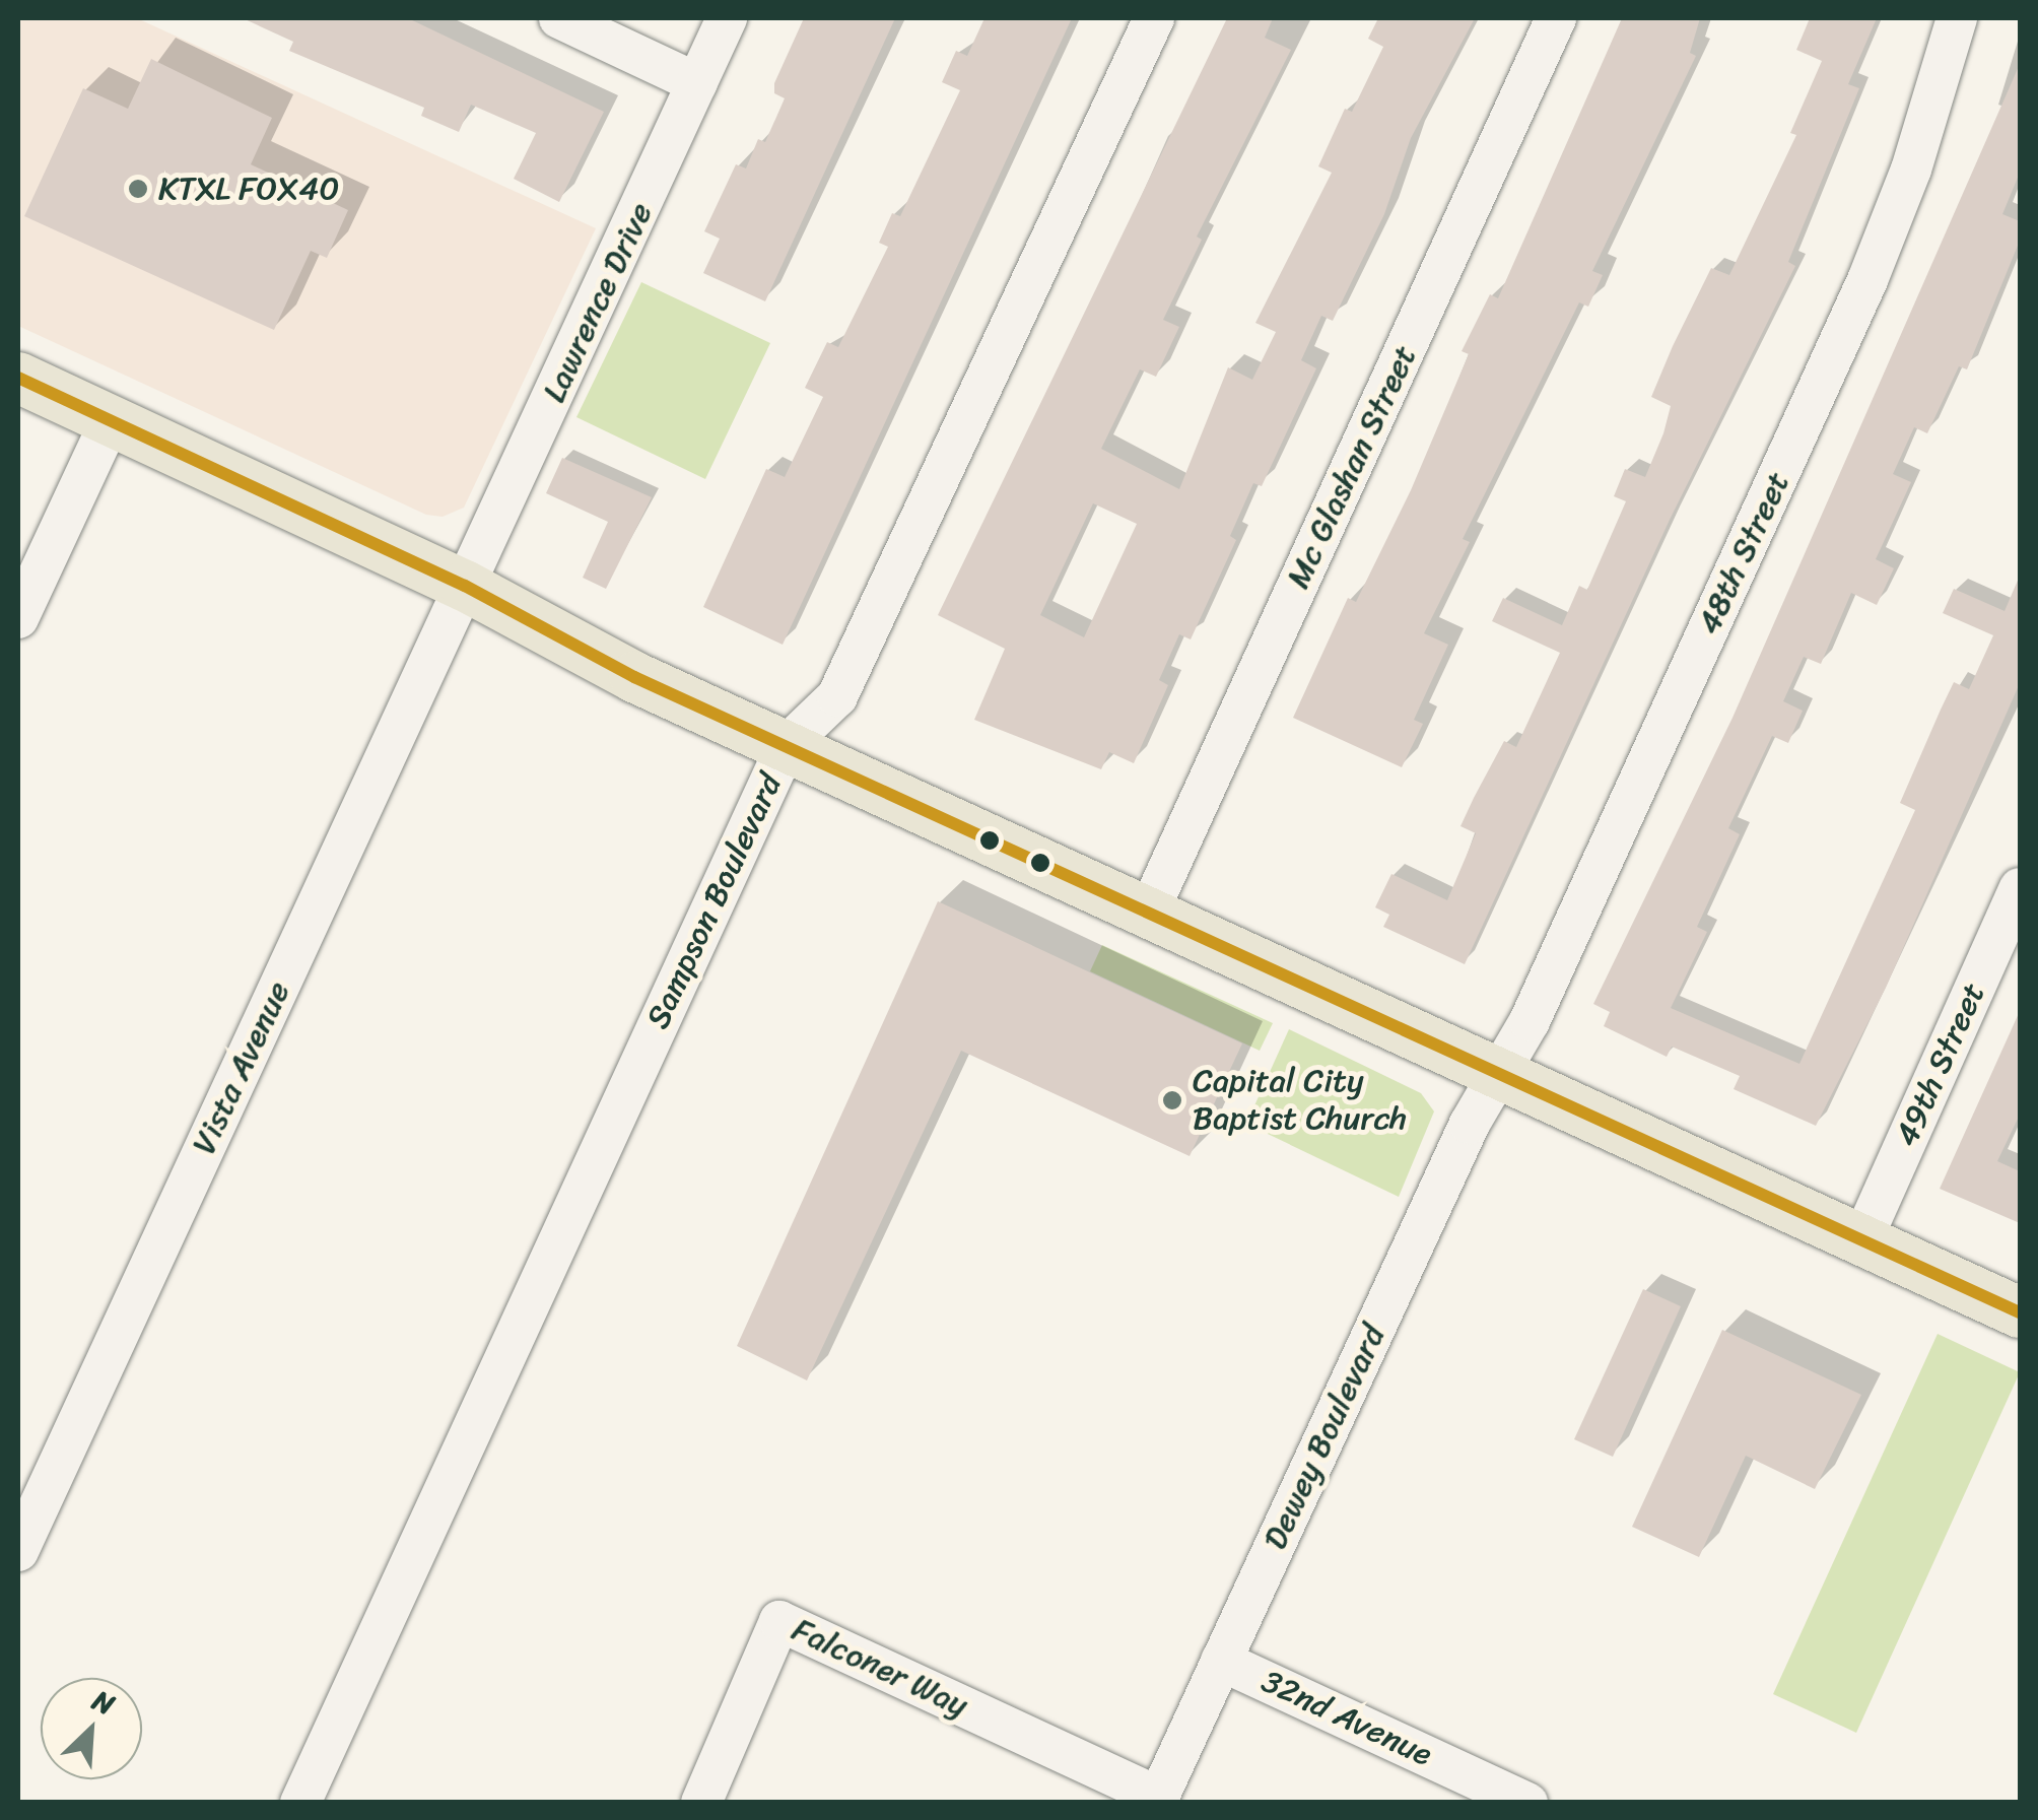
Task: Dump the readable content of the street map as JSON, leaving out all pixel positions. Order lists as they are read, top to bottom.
{
  "streets": {
    "street": [
      "Lawrence Drive",
      "Mc Glashan Street",
      "48th Street",
      "Sampson Boulevard",
      "49th Street",
      "Vista Avenue",
      "Dewey Boulevard",
      "Falconer Way",
      "32nd Avenue"
    ]
  },
  "crossings": [
    ["Lawrence Drive", "Vista Avenue"],
    ["48th Street", "Dewey Boulevard"],
    ["Dewey Boulevard", "Falconer Way"],
    ["Dewey Boulevard", "32nd Avenue"]
  ],
  "places": ["KTXL FOX40", "Capital City Baptist Church"],
  "north": "top right"
}
